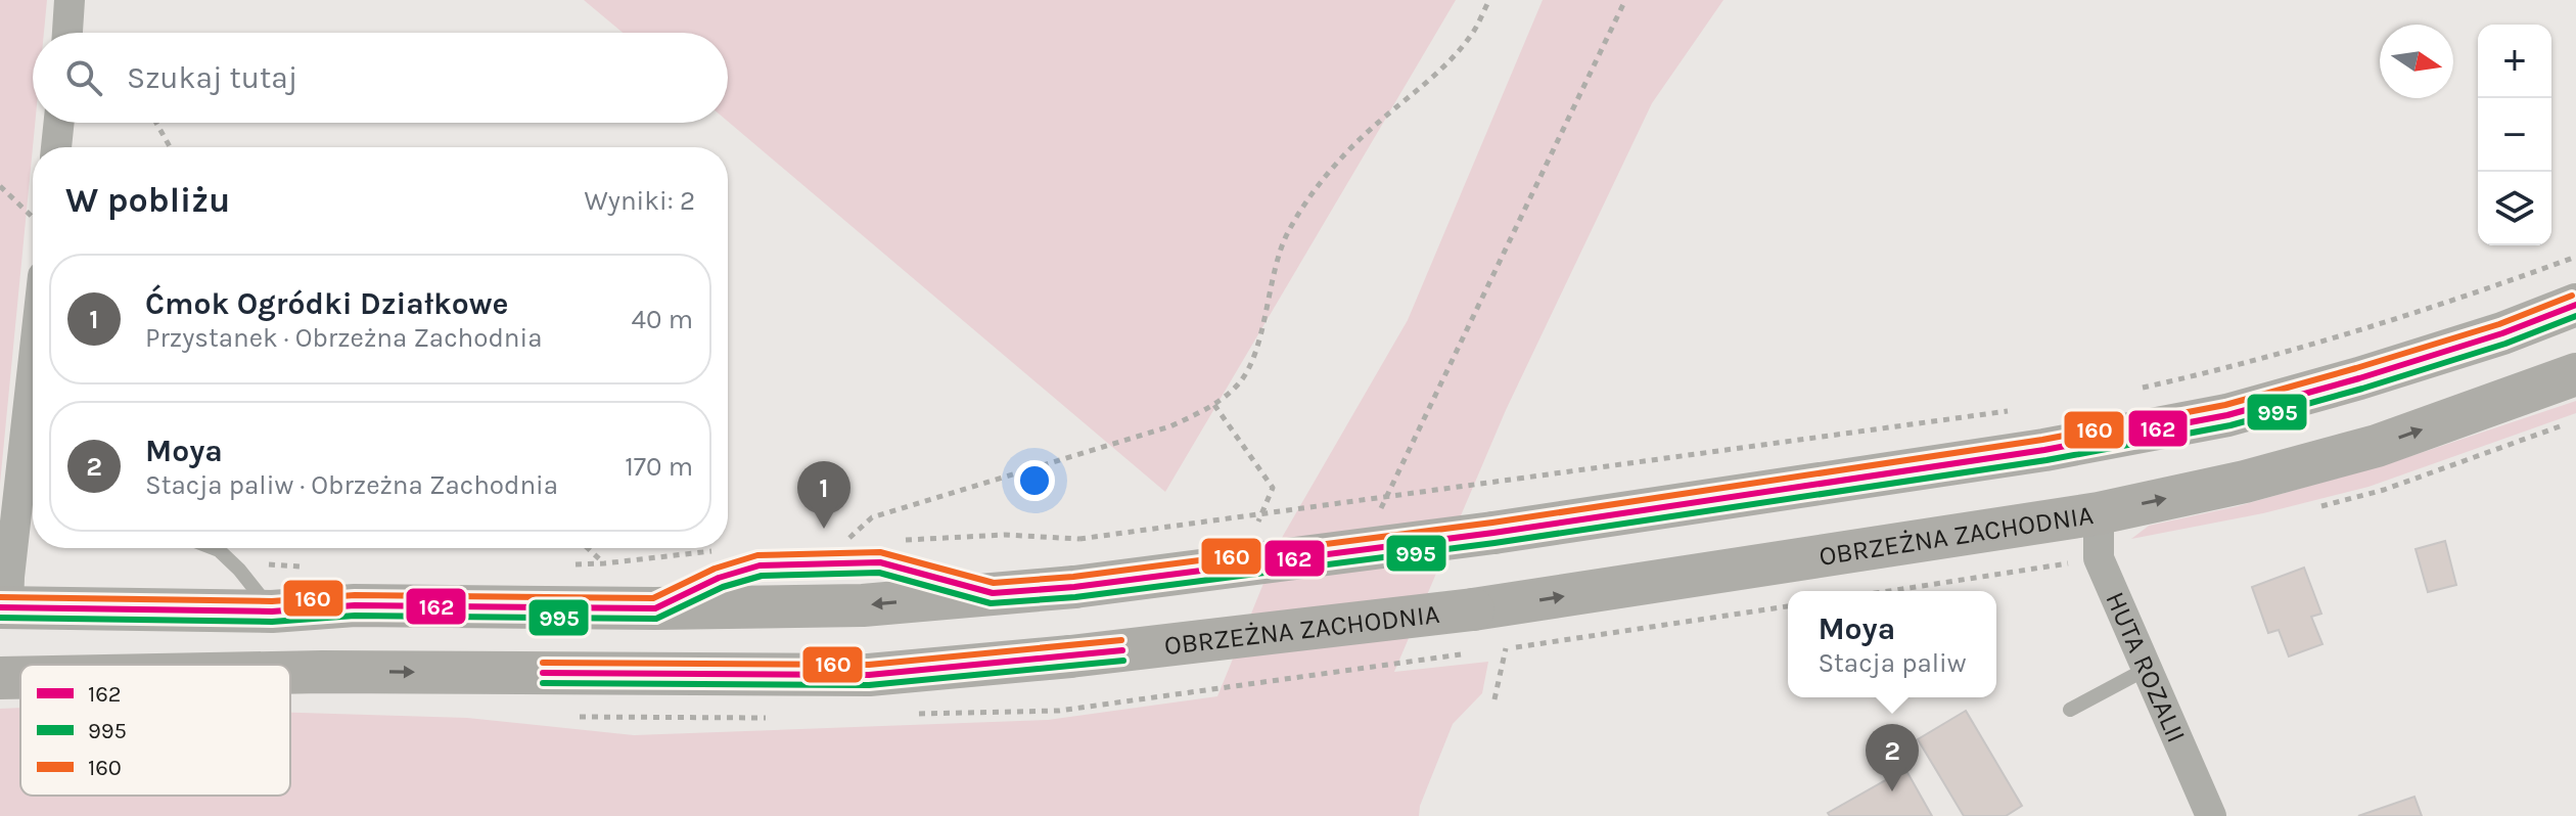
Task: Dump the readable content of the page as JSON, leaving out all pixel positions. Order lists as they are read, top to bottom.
{
  "streets": {
    "street": ["OBRZEŻNA ZACHODNIA", "HUTA ROZALII"]
  },
  "crossings": [
    ["OBRZEŻNA ZACHODNIA", "HUTA ROZALII"]
  ],
  "lines": ["transit line 160", "transit line 162", "transit line 995"],
  "legend": ["162", "995", "160"],
  "north": "right",
  "page": {
    "map_buttons": ["+", "−"],
    "search": "Szukaj tutaj",
    "heading": ["W pobliżu", "Wyniki: 2"],
    "list": [
      {
        "mark": "1",
        "name": "Ćmok Ogródki Działkowe",
        "note": "Przystanek · Obrzeżna Zachodnia",
        "value": "40 m"
      },
      {
        "mark": "2",
        "name": "Moya",
        "note": "Stacja paliw · Obrzeżna Zachodnia",
        "value": "170 m"
      }
    ],
    "pins": ["1", "2"],
    "popup": ["Moya", "Stacja paliw"]
  }
}
